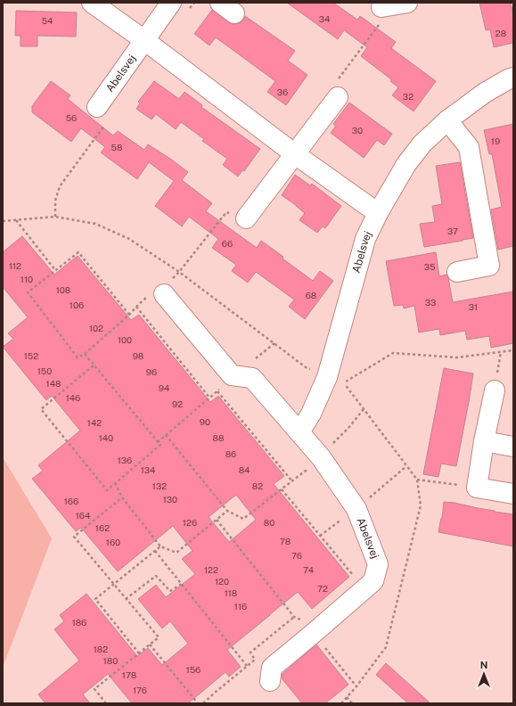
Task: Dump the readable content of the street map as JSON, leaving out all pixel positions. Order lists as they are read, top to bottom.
{
  "streets": {
    "street": ["Abelsvej"]
  },
  "house_numbers": [
    "34",
    "54",
    "28",
    "36",
    "32",
    "56",
    "30",
    "19",
    "58",
    "37",
    "66",
    "112",
    "35",
    "110",
    "108",
    "68",
    "33",
    "106",
    "31",
    "102",
    "100",
    "152",
    "98",
    "150",
    "96",
    "148",
    "94",
    "146",
    "92",
    "90",
    "142",
    "140",
    "88",
    "86",
    "136",
    "134",
    "84",
    "132",
    "82",
    "130",
    "166",
    "164",
    "126",
    "80",
    "162",
    "78",
    "160",
    "76",
    "122",
    "74",
    "120",
    "72",
    "118",
    "116",
    "186",
    "182",
    "180",
    "156",
    "178",
    "176"
  ],
  "north": "top"
}
